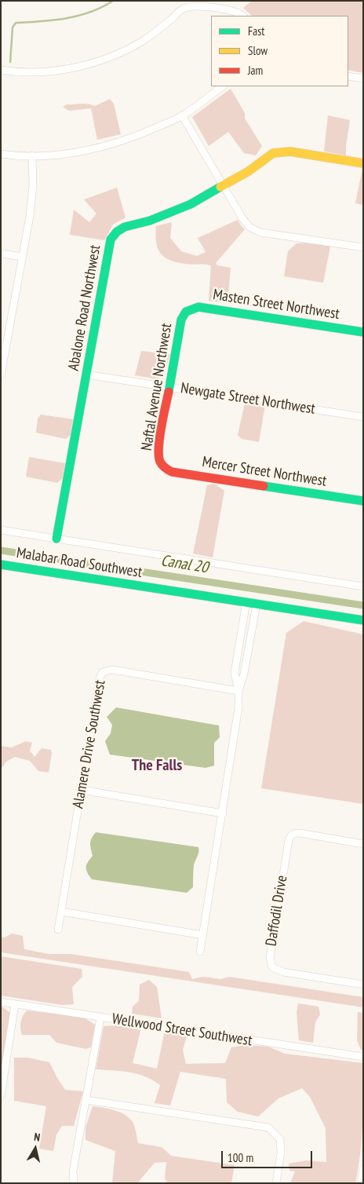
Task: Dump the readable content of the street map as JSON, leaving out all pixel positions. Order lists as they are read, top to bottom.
{
  "streets": {
    "street": [
      "Masten Street Northwest",
      "Abalone Road Northwest",
      "Naftal Avenue Northwest",
      "Newgate Street Northwest",
      "Mercer Street Northwest",
      "Malabar Road Southwest",
      "Alamere Drive Southwest",
      "Daffodil Drive",
      "Wellwood Street Southwest"
    ]
  },
  "crossings": [
    ["Masten Street Northwest", "Naftal Avenue Northwest"],
    ["Abalone Road Northwest", "Newgate Street Northwest"],
    ["Naftal Avenue Northwest", "Newgate Street Northwest"],
    ["Naftal Avenue Northwest", "Mercer Street Northwest"]
  ],
  "districts": ["The Falls"],
  "water": ["Canal 20"],
  "legend": ["Fast", "Slow", "Jam"],
  "scale_bar": "100 m",
  "north": "top"
}
